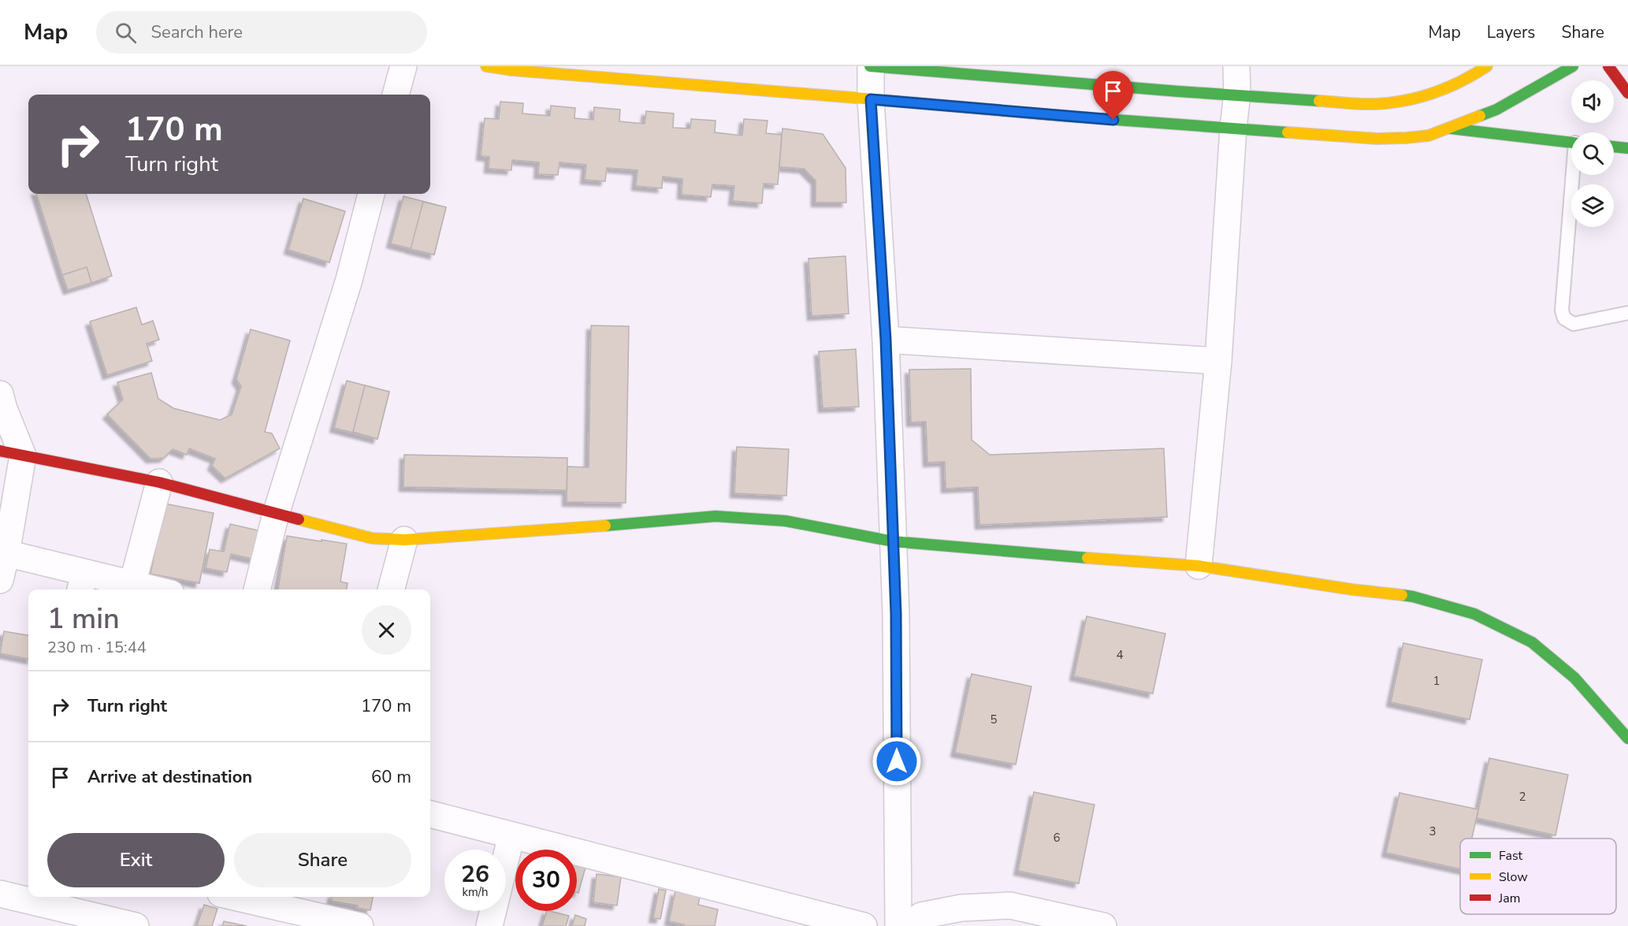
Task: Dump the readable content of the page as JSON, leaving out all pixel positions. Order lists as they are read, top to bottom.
{
  "house_numbers": [
    "4",
    "1",
    "5",
    "2",
    "3",
    "6"
  ],
  "legend": ["Fast", "Slow", "Jam"],
  "page": {
    "header": "Map",
    "search": "Search here",
    "nav": ["Map", "Layers", "Share"],
    "turn": ["170 m", "Turn right"],
    "heading": ["1 min", "230 m · 15:44"],
    "list": [
      {
        "name": "Turn right",
        "value": "170 m"
      },
      {
        "name": "Arrive at destination",
        "value": "60 m"
      }
    ],
    "buttons": ["Exit", "Share"],
    "speed": "26 km/h",
    "limit": "30"
  }
}
